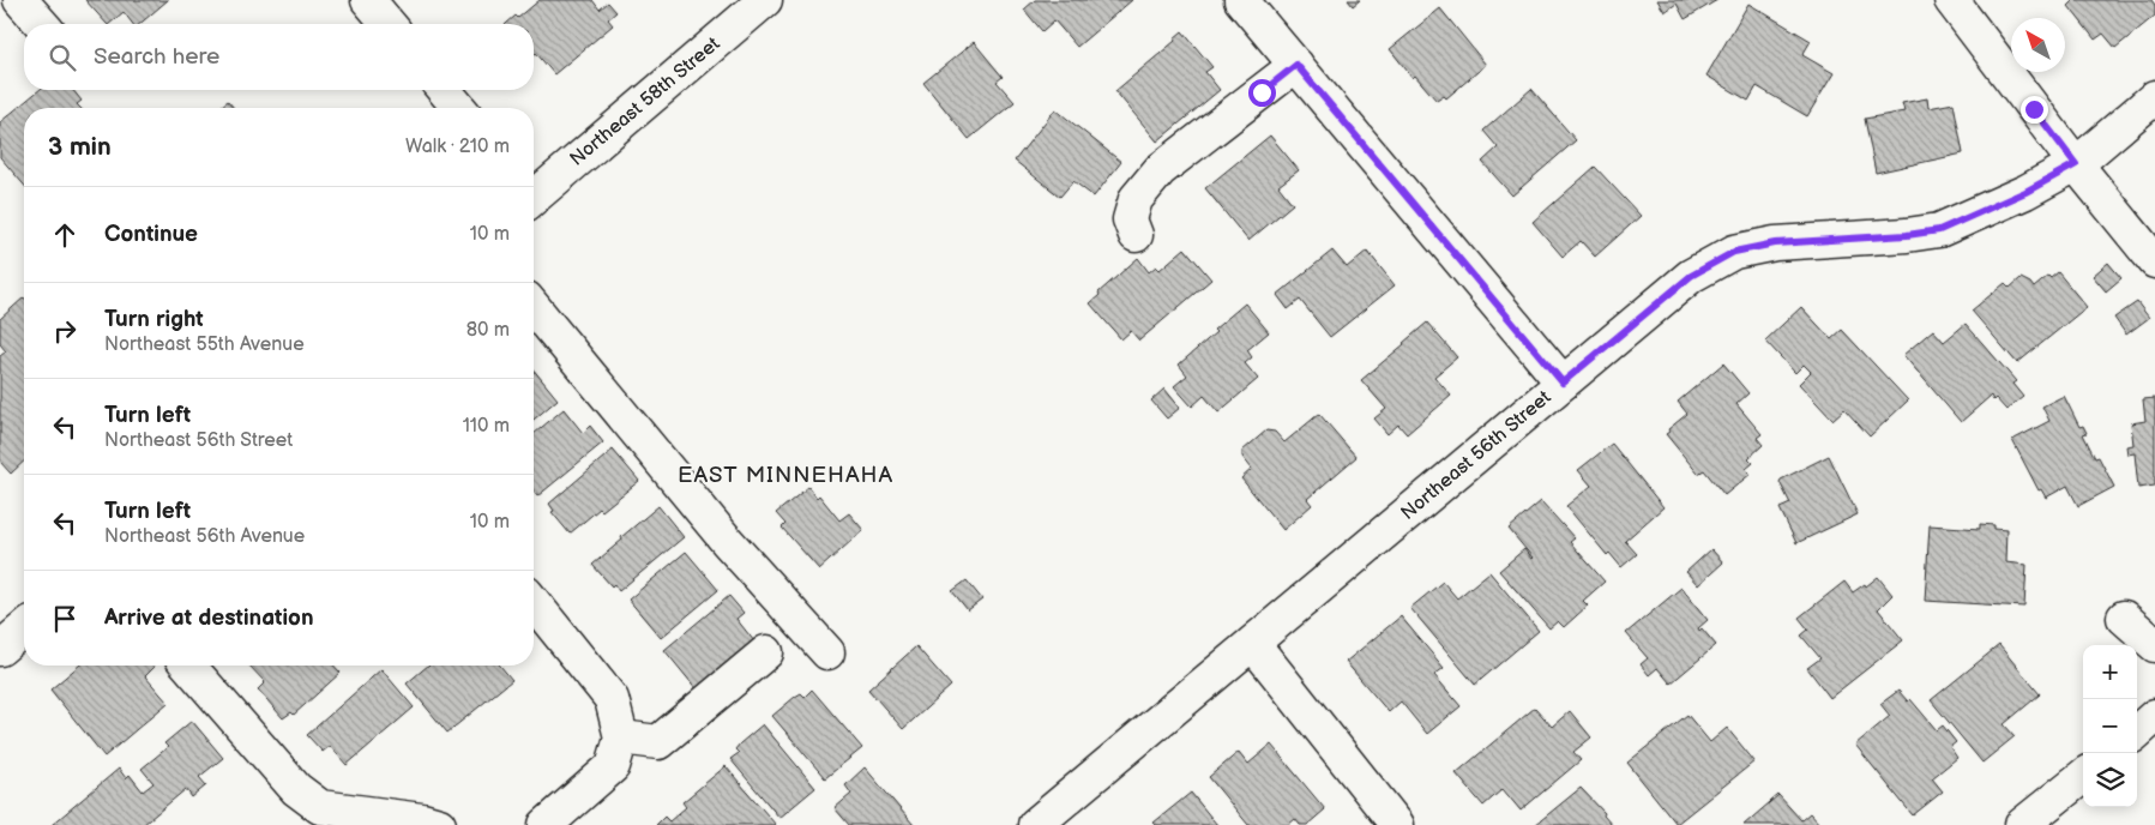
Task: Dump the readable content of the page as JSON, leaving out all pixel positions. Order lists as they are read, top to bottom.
{
  "streets": {
    "street": ["Northeast 58th Street", "Northeast 56th Street"]
  },
  "districts": ["EAST MINNEHAHA"],
  "north": "top left",
  "page": {
    "search": "Search here",
    "heading": ["3 min", "Walk · 210 m"],
    "list": [
      ["Continue", "10 m"],
      ["Turn right", "Northeast 55th Avenue", "80 m"],
      ["Turn left", "Northeast 56th Street", "110 m"],
      ["Turn left", "Northeast 56th Avenue", "10 m"],
      "Arrive at destination"
    ],
    "map_buttons": ["+", "−"]
  }
}
